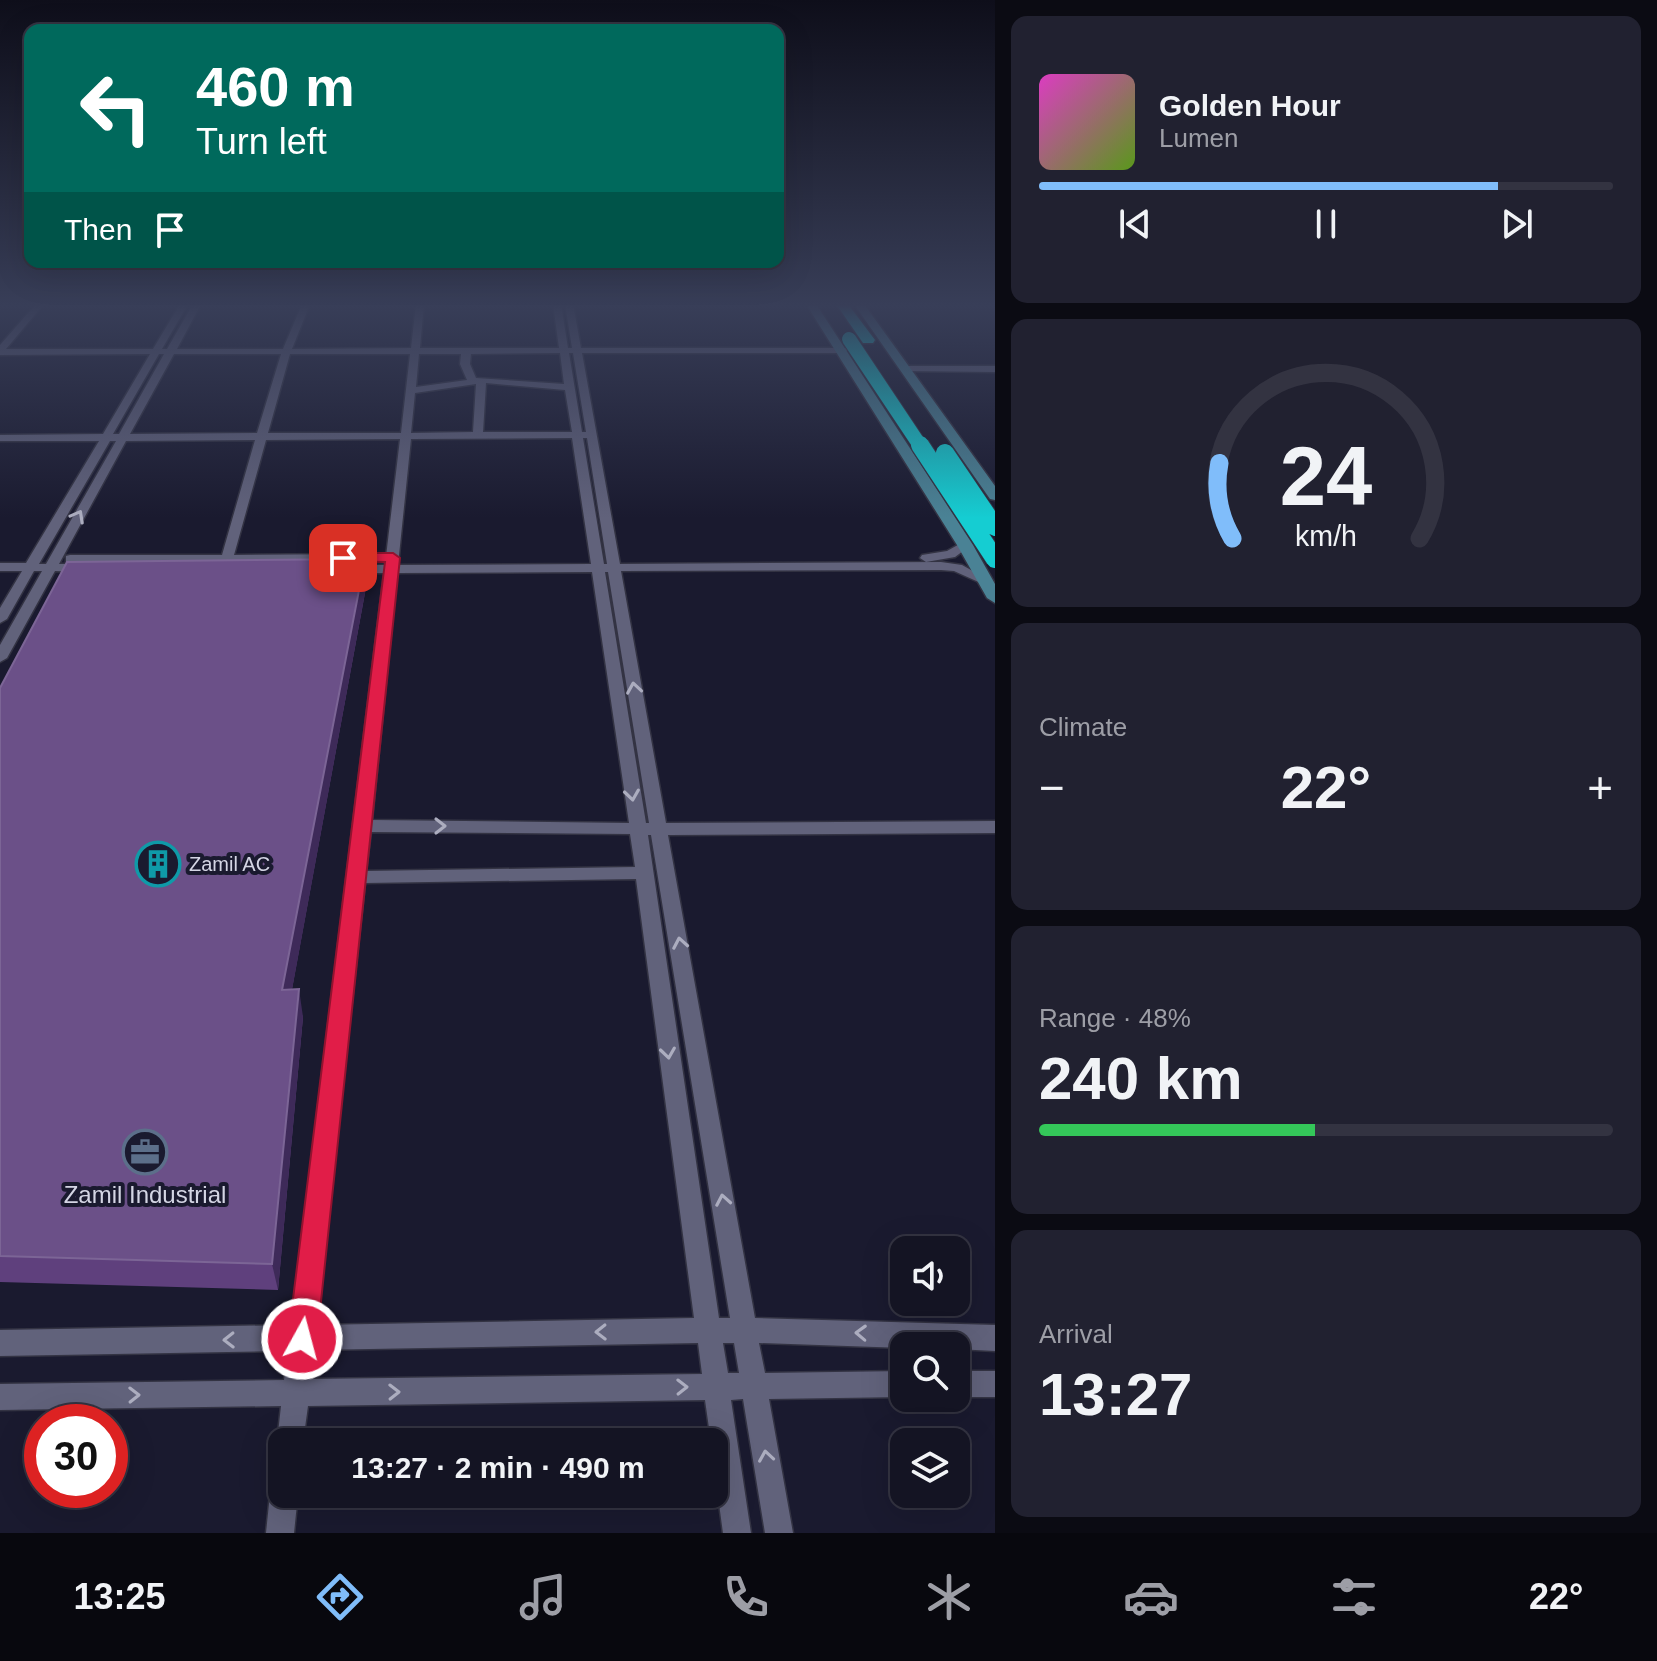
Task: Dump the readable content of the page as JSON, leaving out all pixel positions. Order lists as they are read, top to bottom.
{
  "places": {
    "building": ["Zamil AC"],
    "office": ["Zamil Industrial"]
  },
  "page": {
    "turn": ["460 m", "Turn left"],
    "song": ["Golden Hour", "Lumen"],
    "then": "Then",
    "tile": [
      "Climate",
      ["Range · 48%", "240 km"],
      ["Arrival", "13:27"]
    ],
    "heat": ["−", "22°", "+"],
    "limit": "30",
    "trip": "13:27 · 2 min · 490 m",
    "tabs": ["13:25", "22°"],
    "gauge": ["24", "km/h"]
  }
}
